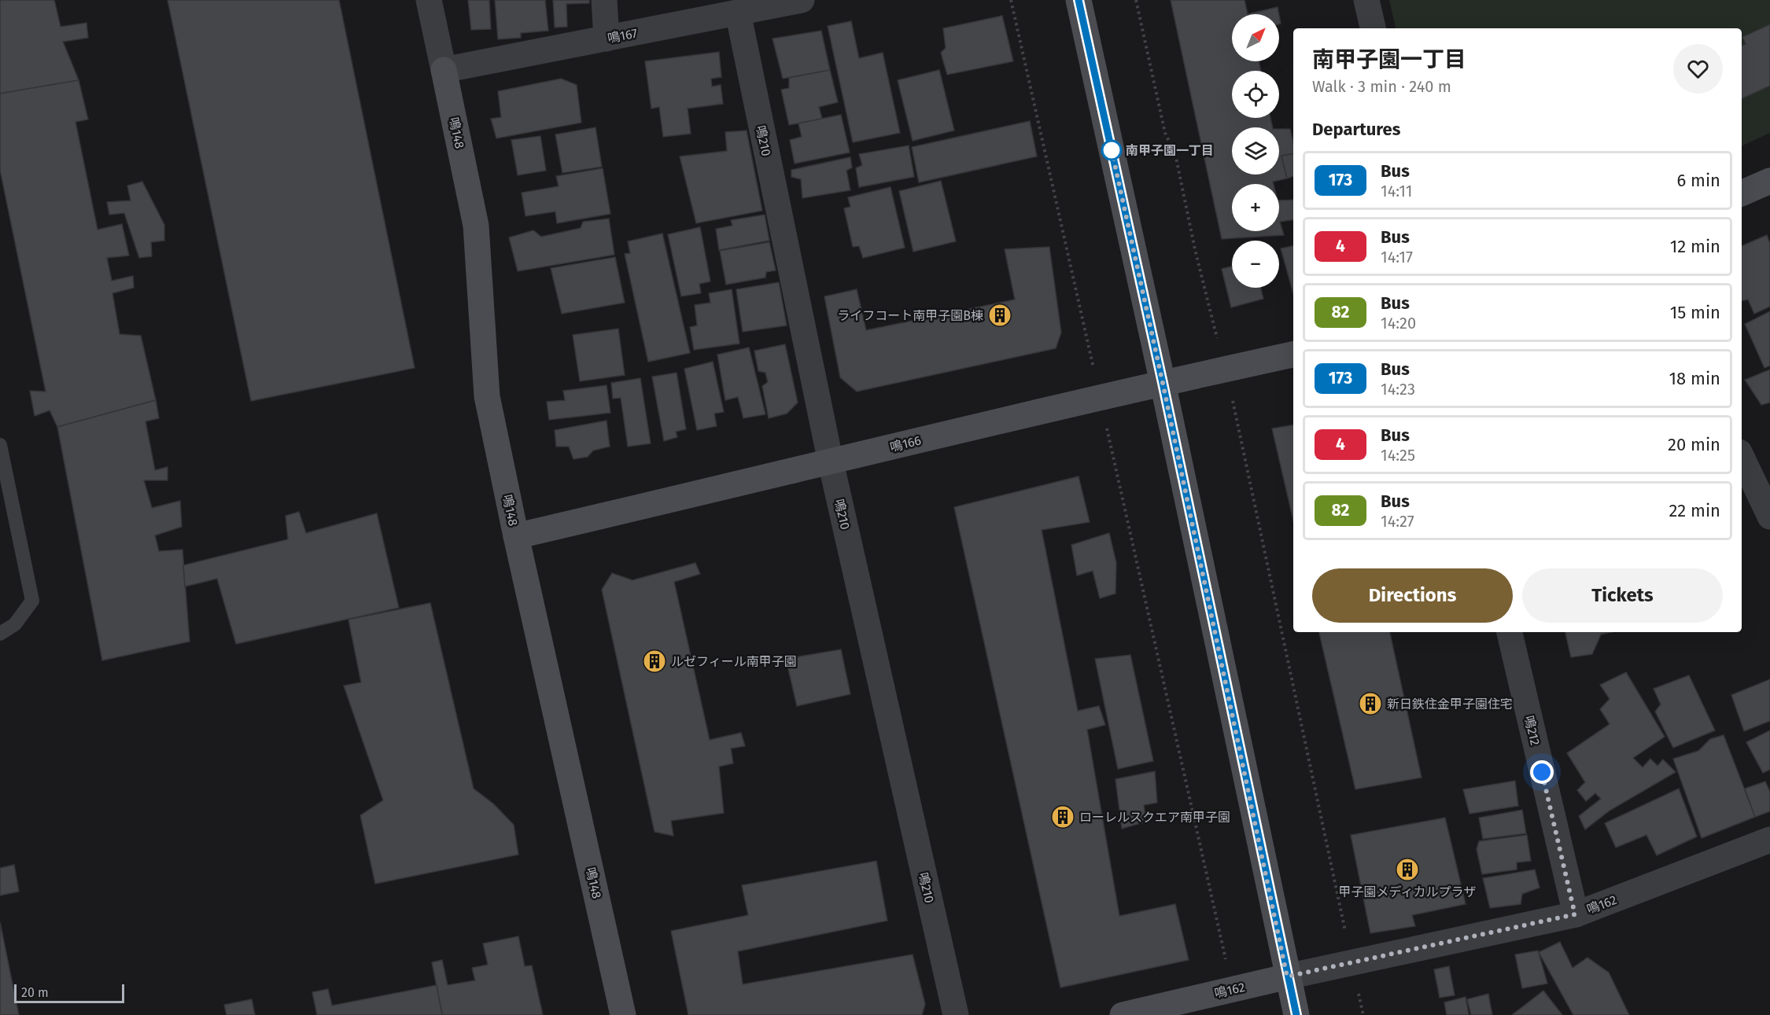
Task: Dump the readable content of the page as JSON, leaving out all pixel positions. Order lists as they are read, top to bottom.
{
  "streets": {
    "street": [
      "鳴167",
      "鳴148",
      "鳴210",
      "鳴166",
      "鳴212",
      "鳴162"
    ]
  },
  "crossings": [
    ["鳴167", "鳴148"],
    ["鳴167", "鳴210"],
    ["鳴148", "鳴166"],
    ["鳴210", "鳴166"],
    ["鳴212", "鳴162"]
  ],
  "places": {
    "other": ["南甲子園一丁目"],
    "building": [
      "ライフコート南甲子園B棟",
      "ルゼフィール南甲子園",
      "新日鉄住金甲子園住宅",
      "ローレルスクエア南甲子園",
      "甲子園メディカルプラザ"
    ]
  },
  "lines": ["bus line 173"],
  "scale_bar": "20 m",
  "north": "top right",
  "page": {
    "map_buttons": ["+", "−"],
    "heading": [
      ["南甲子園一丁目", "Walk · 3 min · 240 m"],
      "Departures"
    ],
    "list": [
      {
        "mark": "173",
        "name": "Bus",
        "note": "14:11",
        "value": "6 min"
      },
      {
        "mark": "4",
        "name": "Bus",
        "note": "14:17",
        "value": "12 min"
      },
      {
        "mark": "82",
        "name": "Bus",
        "note": "14:20",
        "value": "15 min"
      },
      {
        "mark": "173",
        "name": "Bus",
        "note": "14:23",
        "value": "18 min"
      },
      {
        "mark": "4",
        "name": "Bus",
        "note": "14:25",
        "value": "20 min"
      },
      {
        "mark": "82",
        "name": "Bus",
        "note": "14:27",
        "value": "22 min"
      }
    ],
    "buttons": ["Directions", "Tickets"],
    "scale": "20 m"
  }
}
